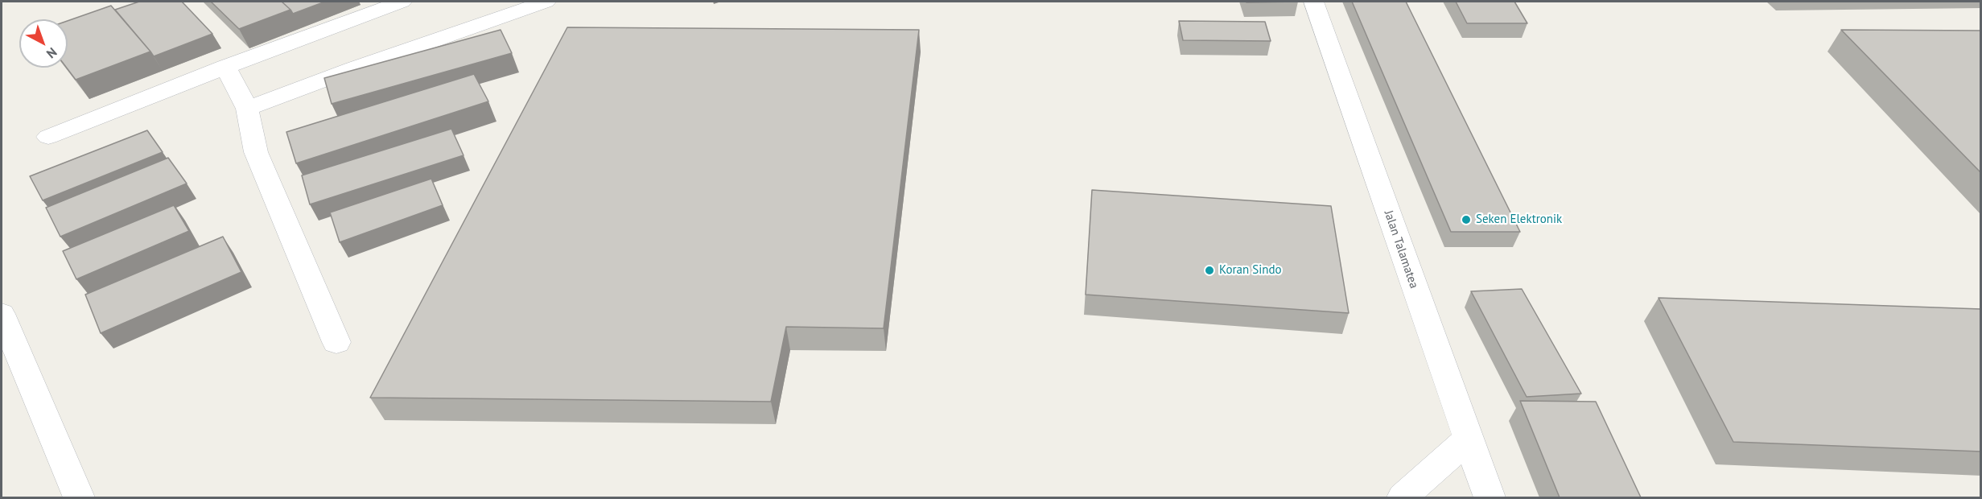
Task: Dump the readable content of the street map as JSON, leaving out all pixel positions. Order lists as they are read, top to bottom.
{
  "streets": {
    "street": ["Jalan Talamatea"]
  },
  "places": ["Seken Elektronik", "Koran Sindo"],
  "north": "bottom right"
}
